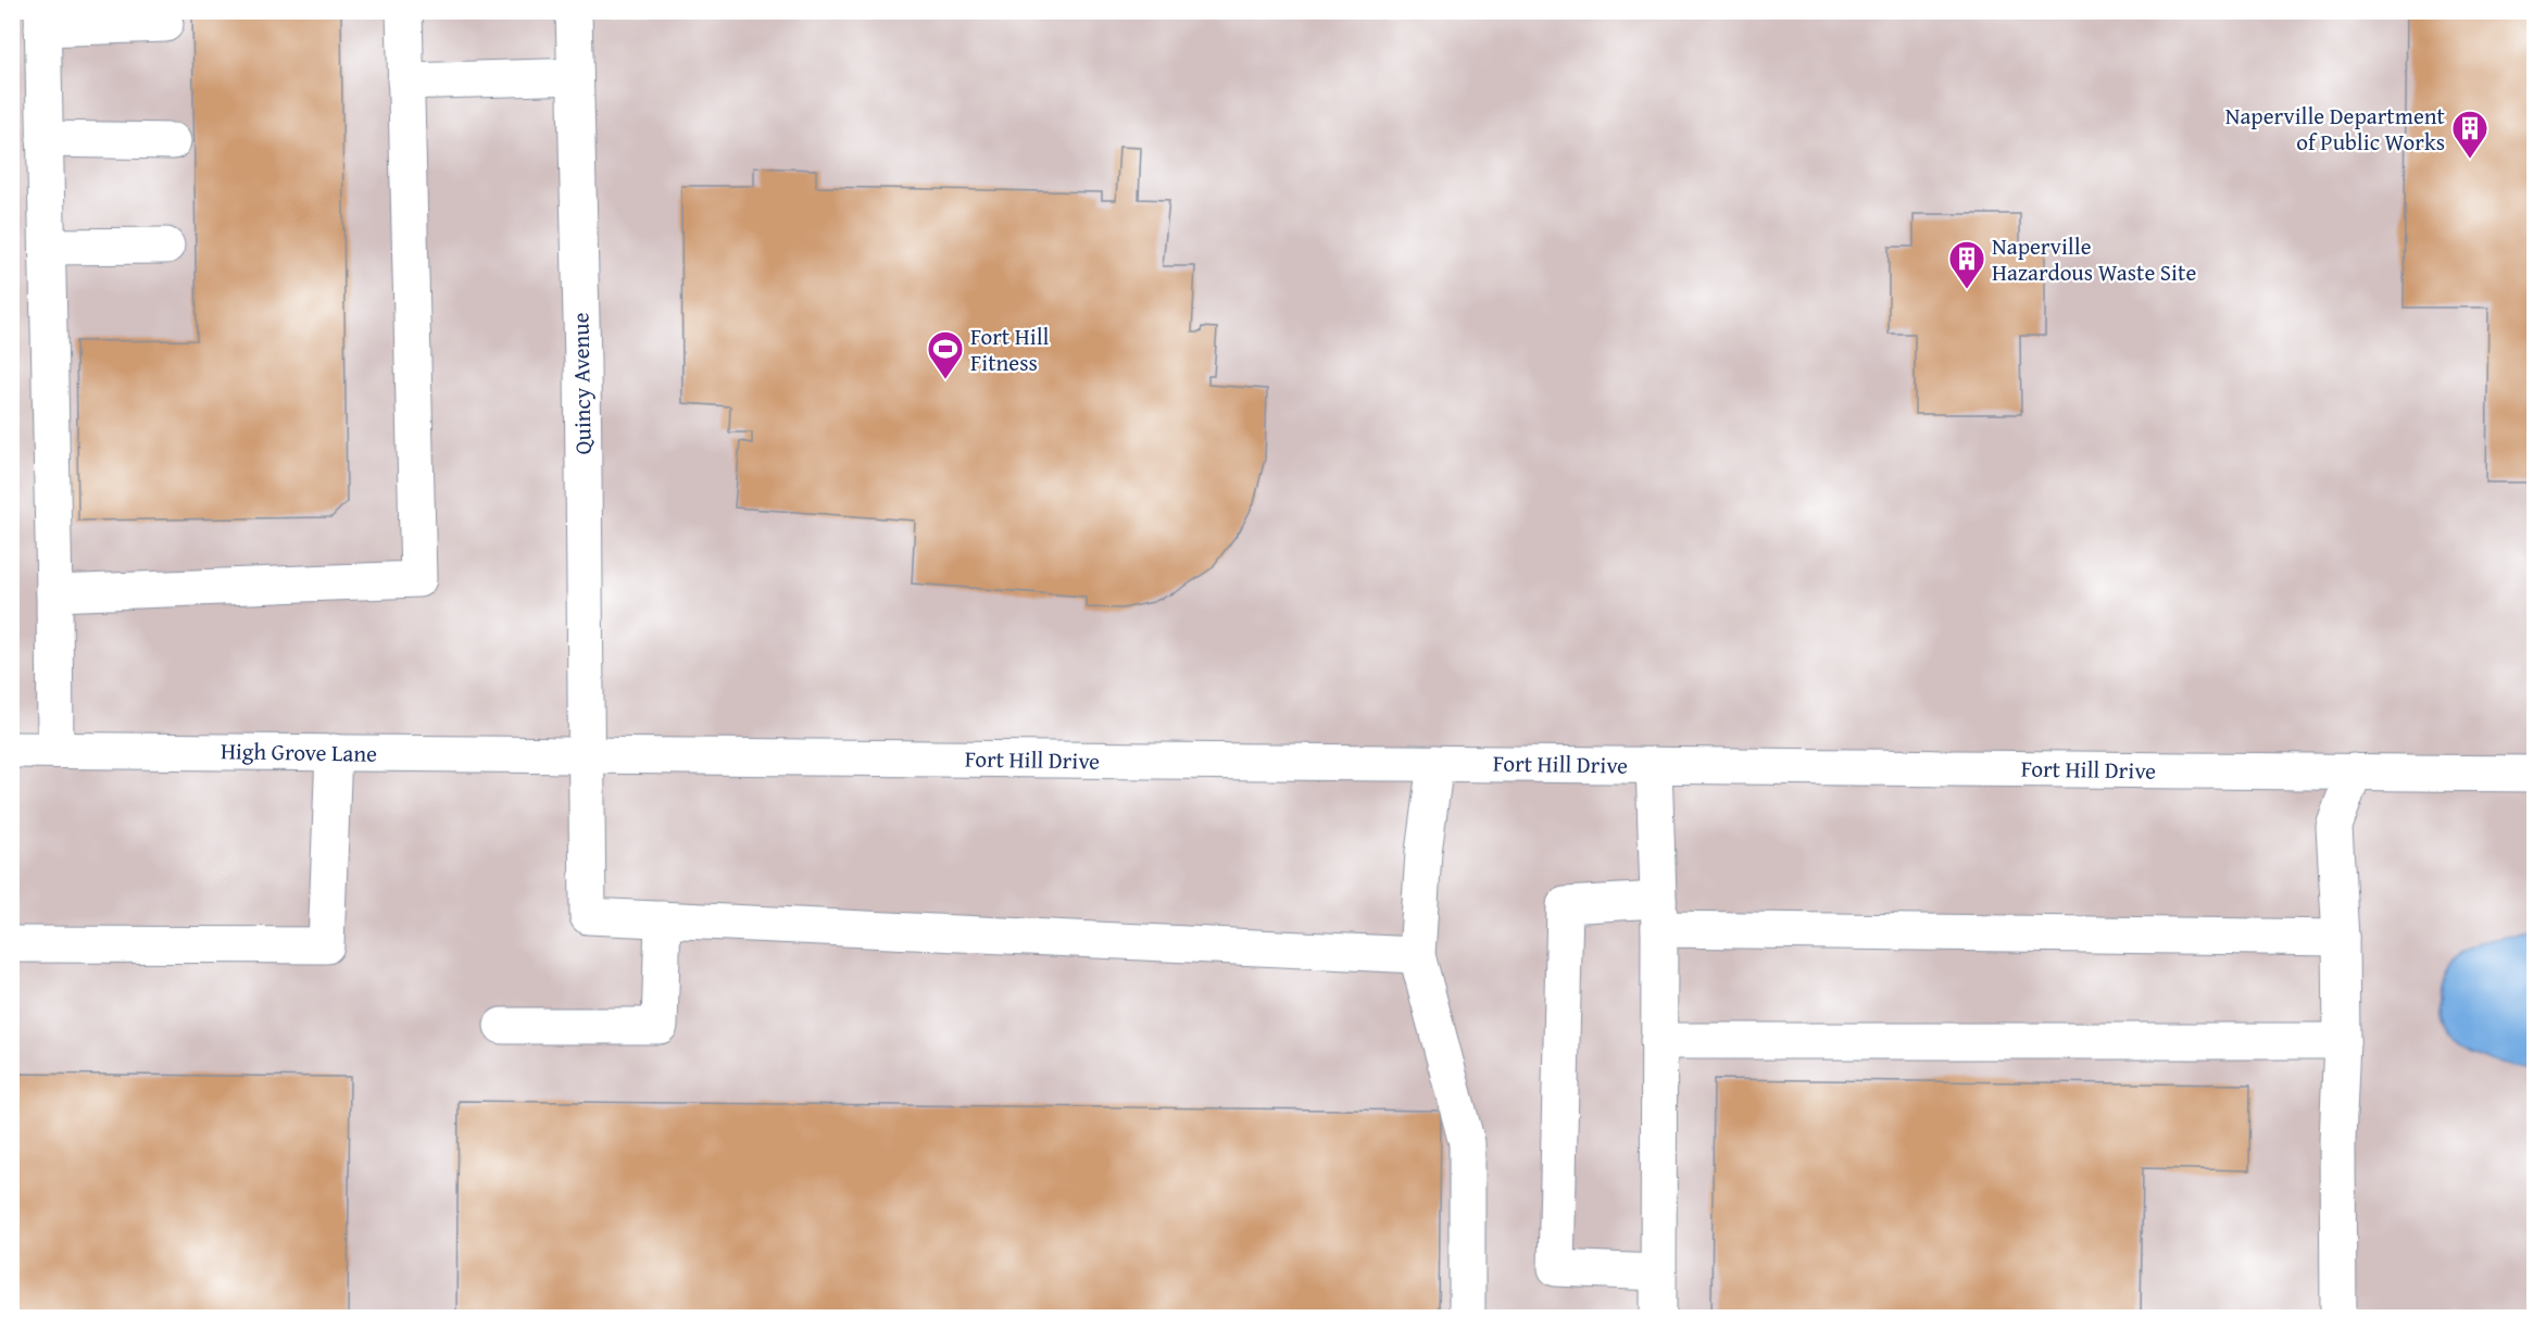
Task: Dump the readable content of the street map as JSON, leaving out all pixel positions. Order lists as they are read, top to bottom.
{
  "streets": {
    "street": ["Quincy Avenue", "High Grove Lane", "Fort Hill Drive"]
  },
  "crossings": [
    ["Quincy Avenue", "High Grove Lane"],
    ["Quincy Avenue", "Fort Hill Drive"],
    ["High Grove Lane", "Fort Hill Drive"]
  ],
  "places": {
    "building": ["Naperville Department of Public Works", "Naperville Hazardous Waste Site"],
    "sports": ["Fort Hill Fitness"]
  }
}
